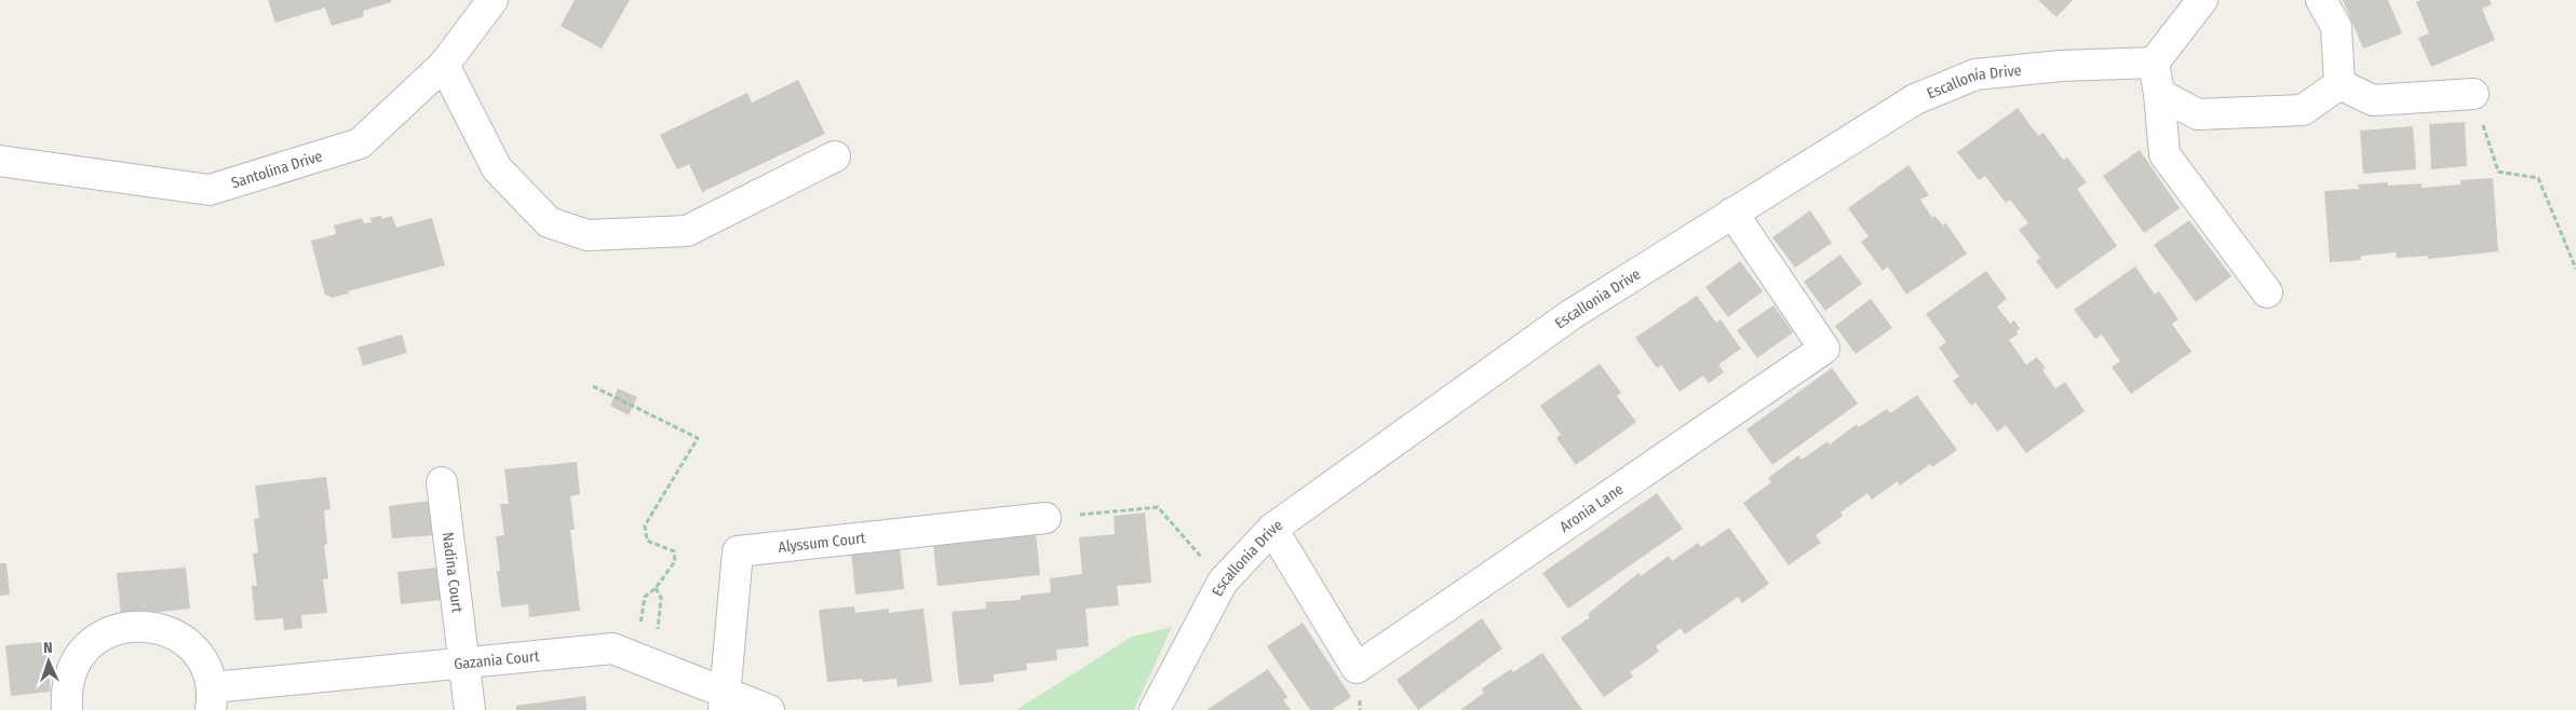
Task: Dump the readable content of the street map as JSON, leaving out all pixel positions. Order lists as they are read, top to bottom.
{
  "streets": {
    "street": [
      "Escallonia Drive",
      "Santolina Drive",
      "Aronia Lane",
      "Alyssum Court",
      "Nadina Court",
      "Gazania Court"
    ]
  },
  "crossings": [
    ["Escallonia Drive", "Aronia Lane"],
    ["Alyssum Court", "Gazania Court"],
    ["Nadina Court", "Gazania Court"]
  ],
  "north": "top"
}
